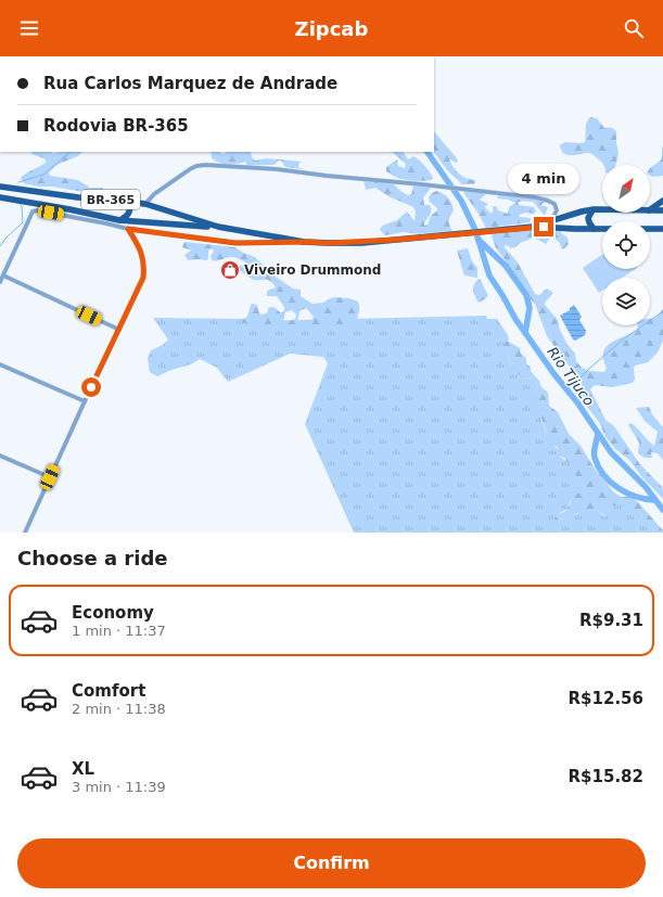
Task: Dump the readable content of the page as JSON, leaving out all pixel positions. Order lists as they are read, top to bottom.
{
  "streets": {
    "main road": ["BR-365"]
  },
  "water": ["Rio Tijuco"],
  "places": {
    "shop": ["Viveiro Drummond"]
  },
  "north": "top right",
  "page": {
    "header": "Zipcab",
    "banner": ["Rua Carlos Marquez de Andrade", "Rodovia BR-365"],
    "bubble": "4 min",
    "heading": "Choose a ride",
    "list": [
      {
        "name": "Economy",
        "note": "1 min · 11:37",
        "value": "R$9.31"
      },
      {
        "name": "Comfort",
        "note": "2 min · 11:38",
        "value": "R$12.56"
      },
      {
        "name": "XL",
        "note": "3 min · 11:39",
        "value": "R$15.82"
      }
    ],
    "buttons": "Confirm"
  }
}
